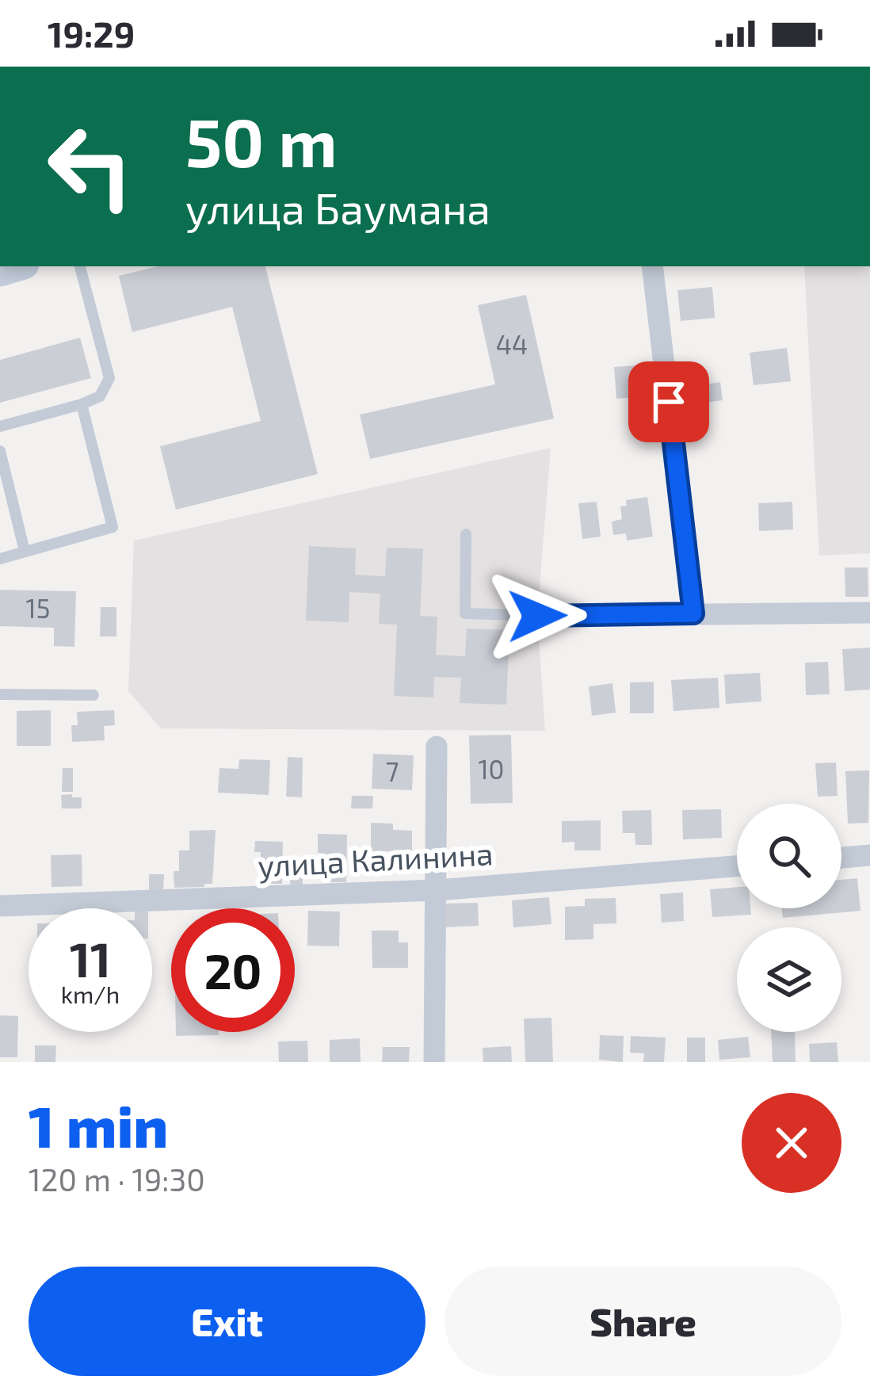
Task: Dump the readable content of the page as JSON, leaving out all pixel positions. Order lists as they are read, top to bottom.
{
  "streets": {
    "street": ["улица Калинина"]
  },
  "house_numbers": [
    "44",
    "15",
    "10",
    "7"
  ],
  "page": {
    "status": "19:29",
    "turn": ["50 m", "улица Баумана"],
    "speed": "11 km/h",
    "limit": "20",
    "heading": ["1 min", "120 m · 19:30"],
    "buttons": ["Exit", "Share"]
  }
}
